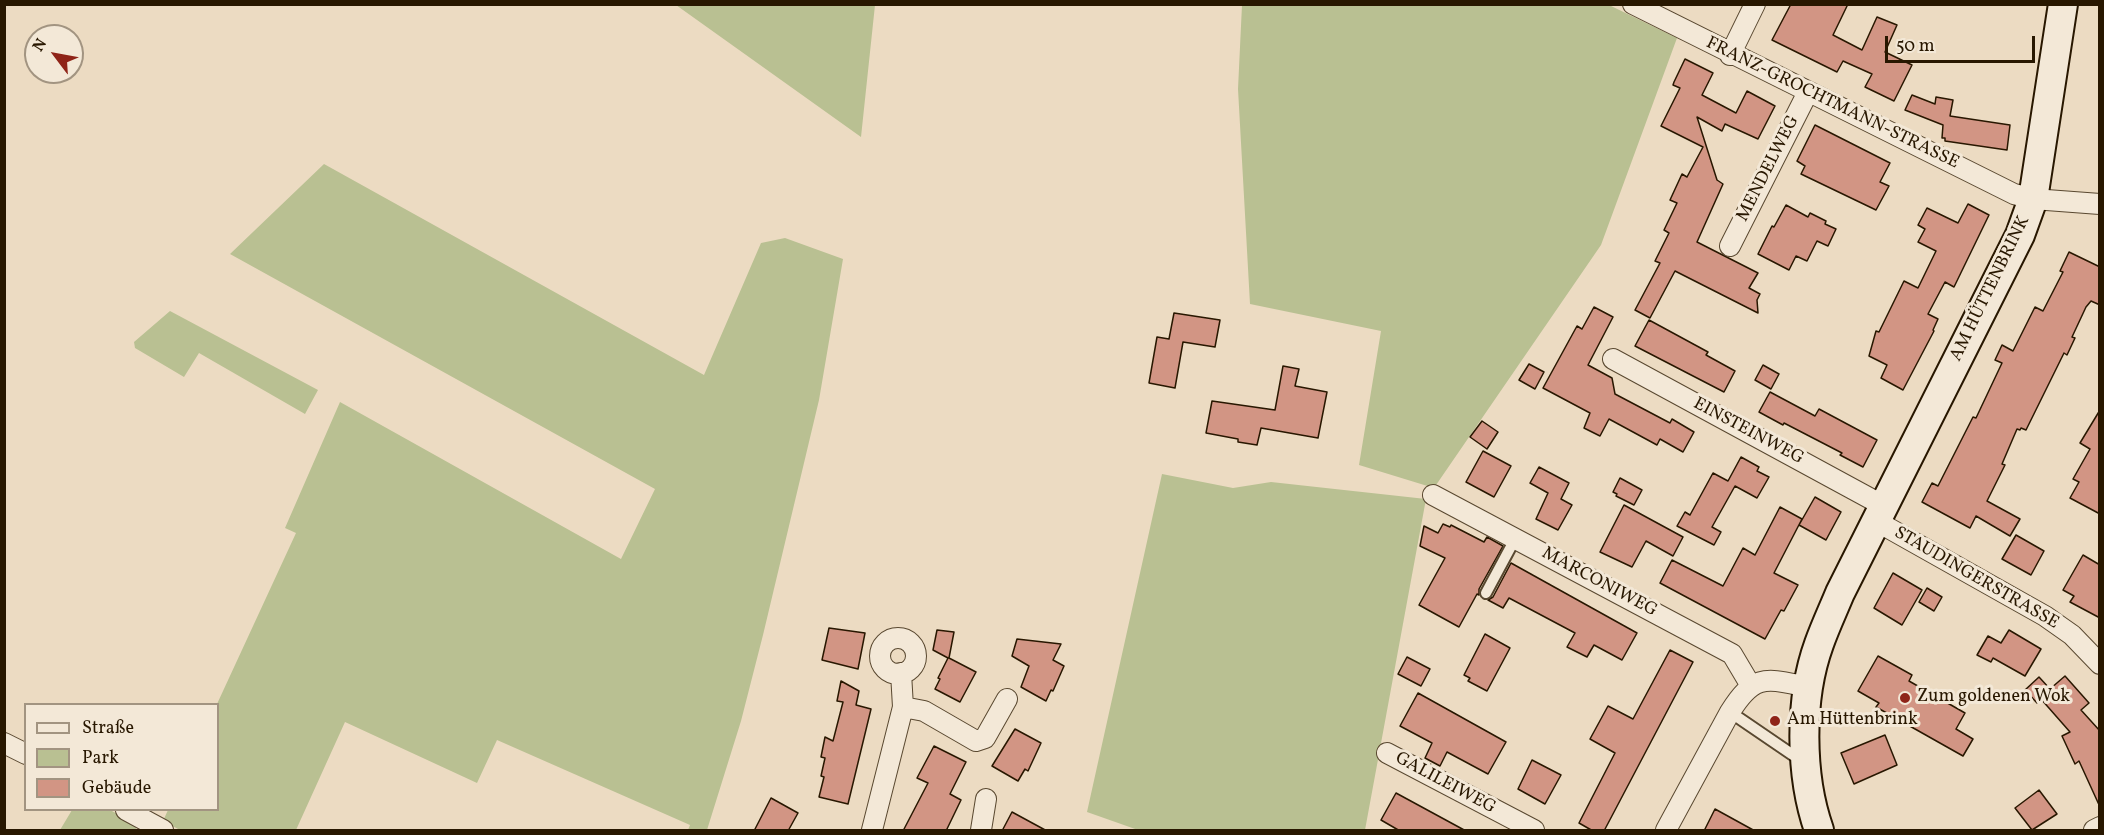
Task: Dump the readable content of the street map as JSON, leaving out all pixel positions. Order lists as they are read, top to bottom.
{
  "streets": {
    "street": [
      "FRANZ-GROCHTMANN-STRASSE",
      "MENDELWEG",
      "AM HÜTTENBRINK",
      "EINSTEINWEG",
      "STAUDINGERSTRASSE",
      "MARCONIWEG",
      "GALILEIWEG"
    ]
  },
  "crossings": [
    ["FRANZ-GROCHTMANN-STRASSE", "MENDELWEG"],
    ["FRANZ-GROCHTMANN-STRASSE", "AM HÜTTENBRINK"],
    ["AM HÜTTENBRINK", "EINSTEINWEG"],
    ["AM HÜTTENBRINK", "STAUDINGERSTRASSE"],
    ["EINSTEINWEG", "STAUDINGERSTRASSE"]
  ],
  "places": ["Zum goldenen Wok", "Am Hüttenbrink"],
  "legend": ["Straße", "Park", "Gebäude"],
  "scale_bar": "50 m",
  "north": "top left"
}
